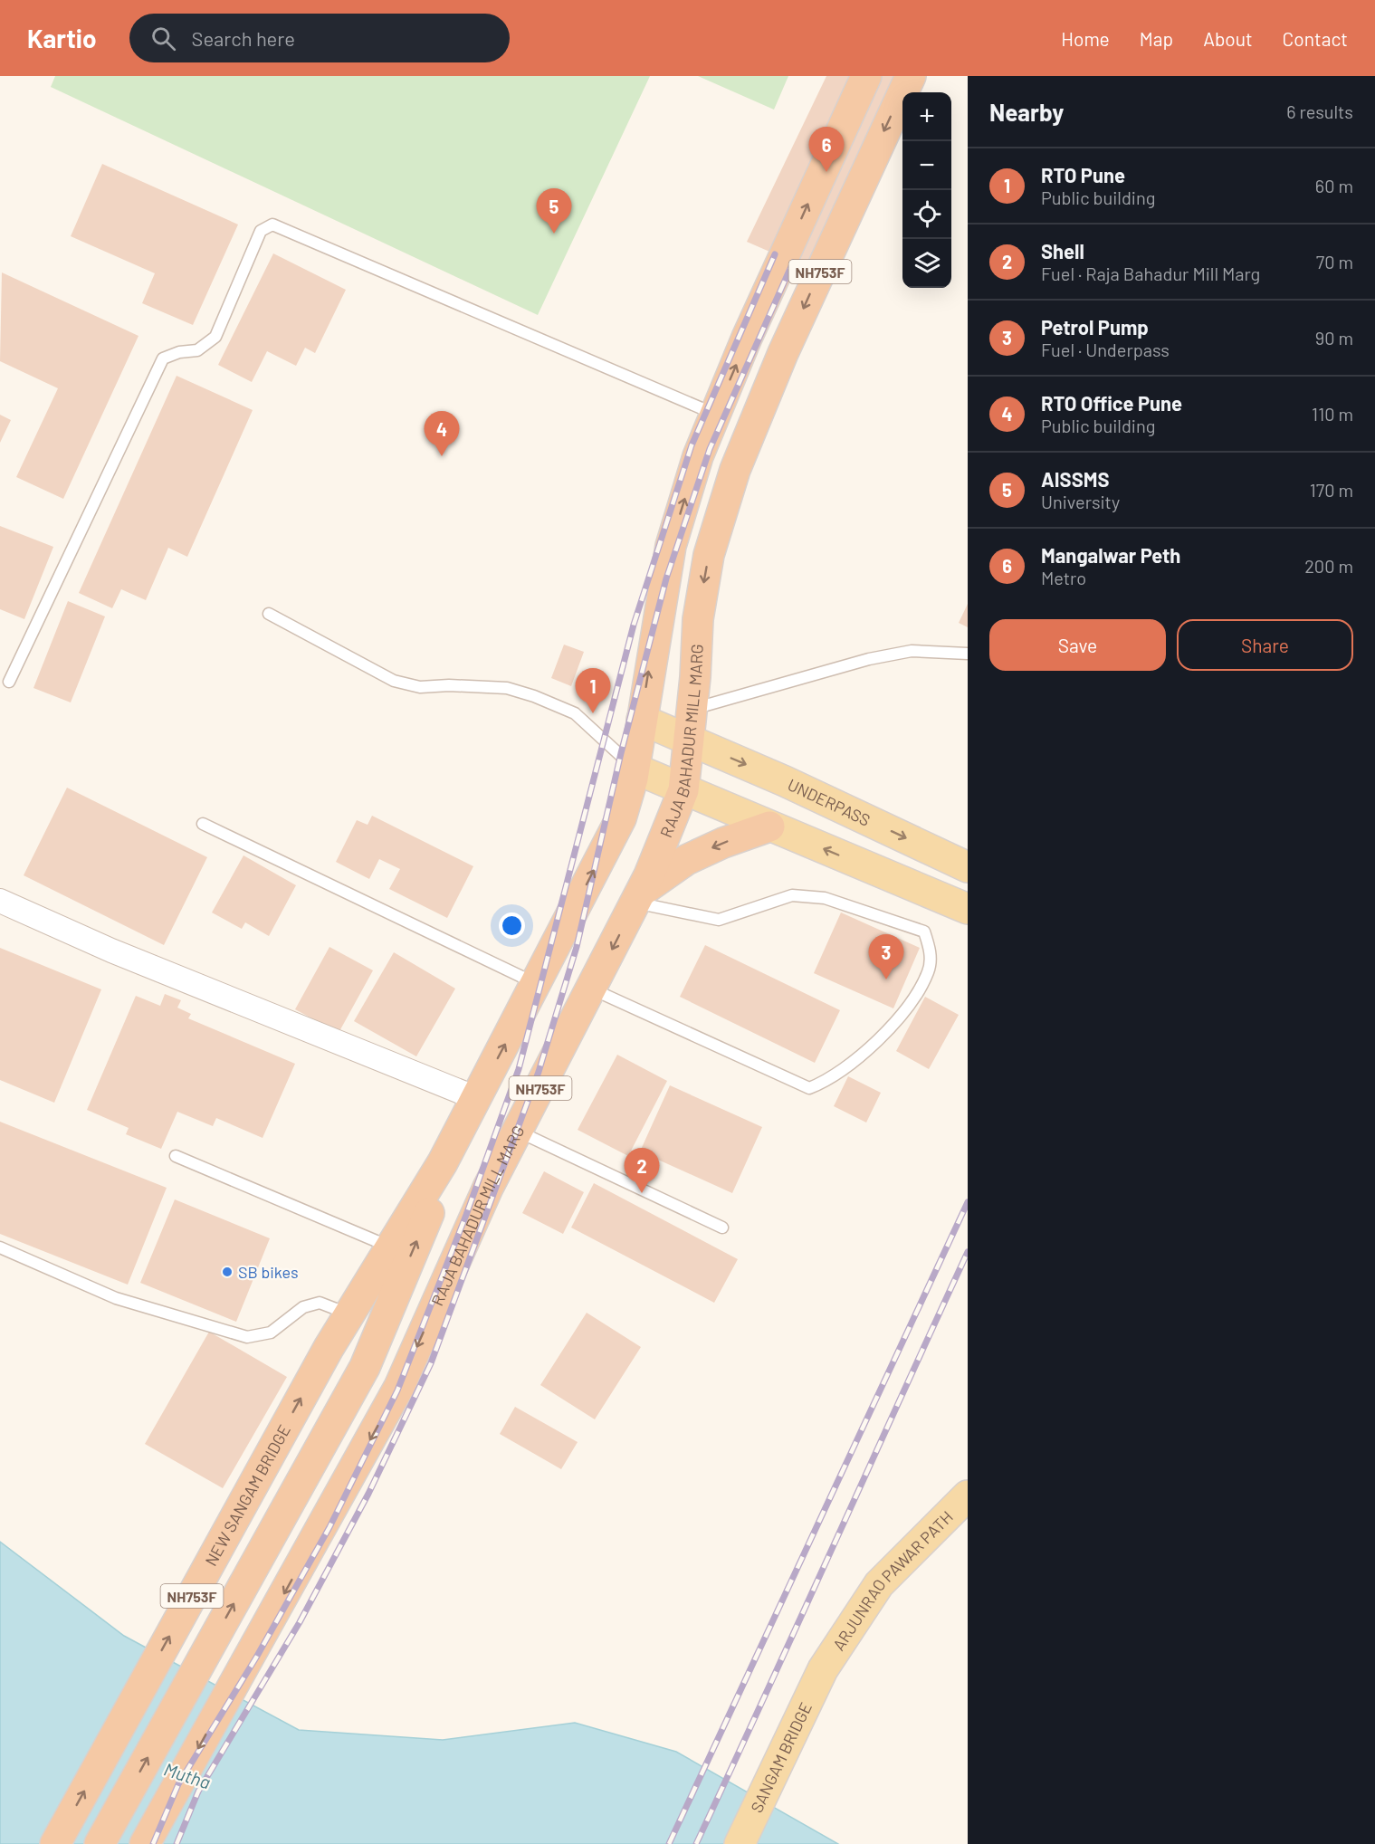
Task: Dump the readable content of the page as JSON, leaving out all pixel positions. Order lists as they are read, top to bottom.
{
  "streets": {
    "highway": ["NH753F", "RAJA BAHADUR MILL MARG", "NEW SANGAM BRIDGE"],
    "main road": ["UNDERPASS", "ARJUNRAO PAWAR PATH", "SANGAM BRIDGE"]
  },
  "crossings": [
    ["NH753F", "UNDERPASS"],
    ["NH753F", "NEW SANGAM BRIDGE"],
    ["RAJA BAHADUR MILL MARG", "UNDERPASS"],
    ["ARJUNRAO PAWAR PATH", "SANGAM BRIDGE"]
  ],
  "water": ["Mutha"],
  "places": ["SB bikes"],
  "page": {
    "header": "Kartio",
    "search": "Search here",
    "nav": [
      "Home",
      "Map",
      "About",
      "Contact"
    ],
    "heading": ["Nearby", "6 results"],
    "map_buttons": ["+", "−"],
    "pins": [
      "6",
      "5",
      "4",
      "1",
      "3",
      "2"
    ],
    "list": [
      {
        "mark": "1",
        "name": "RTO Pune",
        "note": "Public building",
        "value": "60 m"
      },
      {
        "mark": "2",
        "name": "Shell",
        "note": "Fuel · Raja Bahadur Mill Marg",
        "value": "70 m"
      },
      {
        "mark": "3",
        "name": "Petrol Pump",
        "note": "Fuel · Underpass",
        "value": "90 m"
      },
      {
        "mark": "4",
        "name": "RTO Office Pune",
        "note": "Public building",
        "value": "110 m"
      },
      {
        "mark": "5",
        "name": "AISSMS",
        "note": "University",
        "value": "170 m"
      },
      {
        "mark": "6",
        "name": "Mangalwar Peth",
        "note": "Metro",
        "value": "200 m"
      }
    ],
    "buttons": ["Save", "Share"]
  }
}
